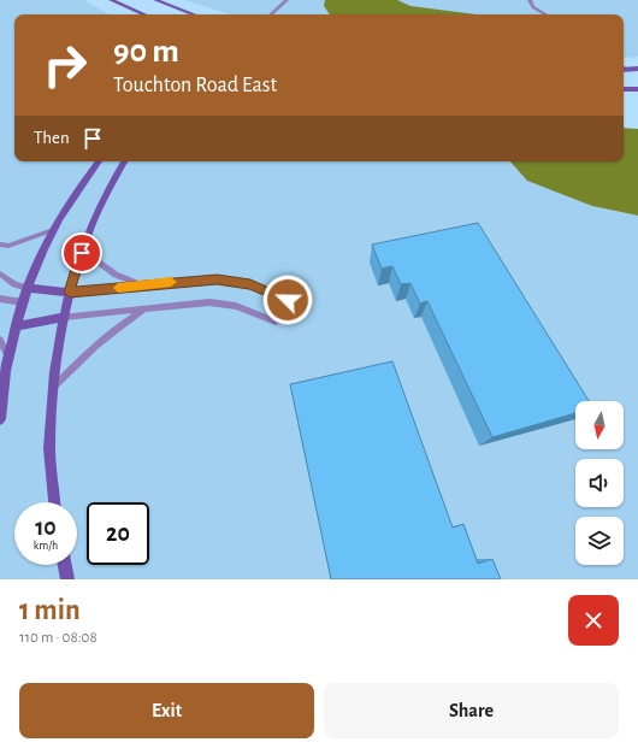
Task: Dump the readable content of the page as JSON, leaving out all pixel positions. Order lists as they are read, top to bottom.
{
  "north": "bottom",
  "page": {
    "turn": ["90 m", "Touchton Road East"],
    "then": "Then",
    "speed": "10 km/h",
    "limit": "20",
    "heading": ["1 min", "110 m · 08:08"],
    "buttons": ["Exit", "Share"]
  }
}
